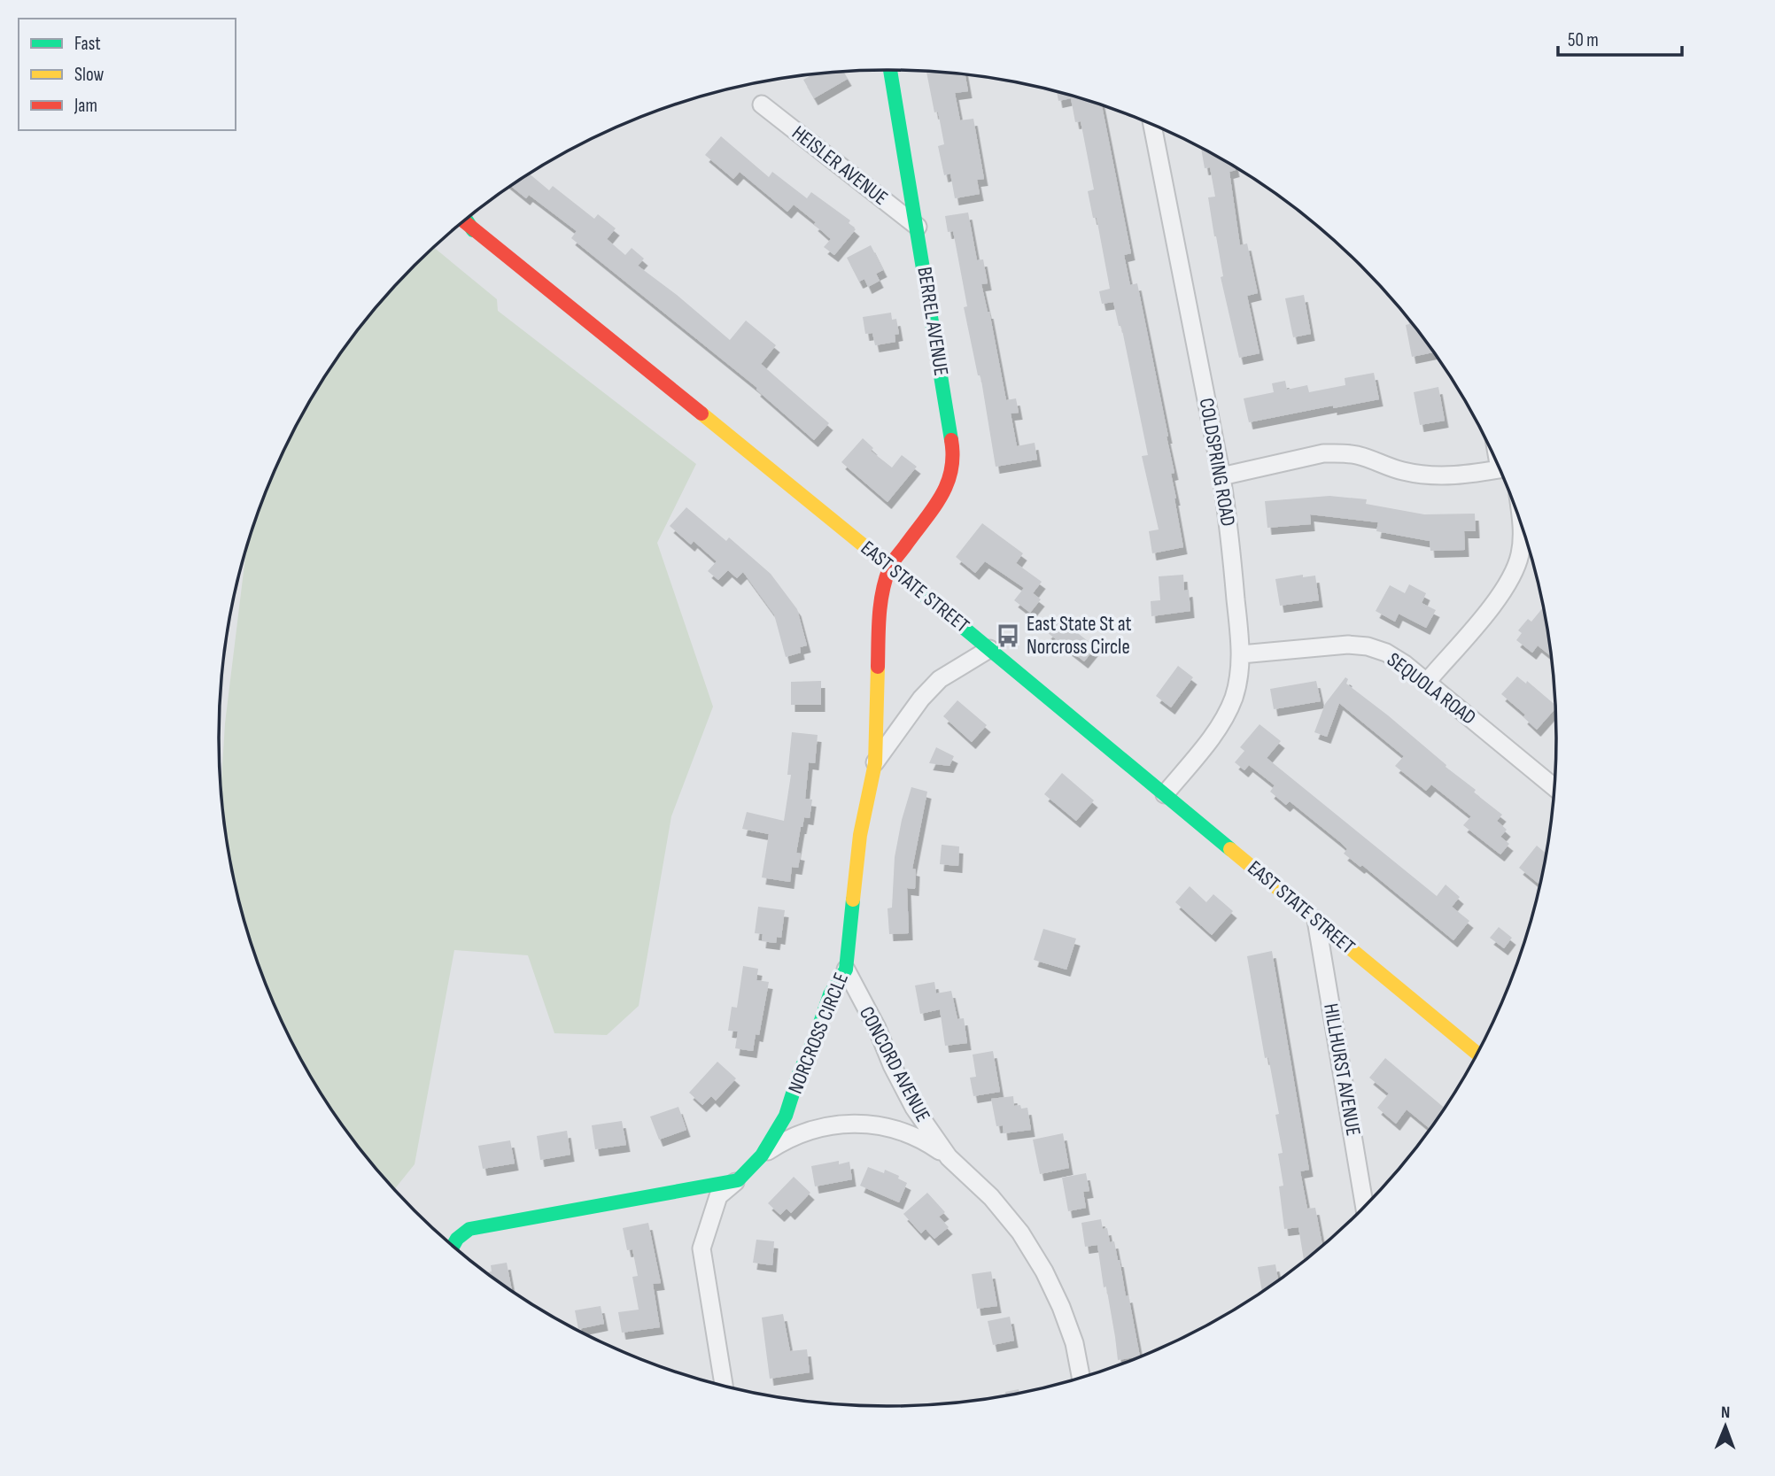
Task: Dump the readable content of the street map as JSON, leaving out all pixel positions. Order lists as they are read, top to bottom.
{
  "streets": {
    "main road": ["BERREL AVENUE", "EAST STATE STREET", "NORCROSS CIRCLE"],
    "street": [
      "HEISLER AVENUE",
      "COLDSPRING ROAD",
      "SEQUOLA ROAD",
      "CONCORD AVENUE",
      "HILLHURST AVENUE"
    ]
  },
  "crossings": [
    ["HEISLER AVENUE", "BERREL AVENUE"],
    ["BERREL AVENUE", "EAST STATE STREET"],
    ["BERREL AVENUE", "NORCROSS CIRCLE"],
    ["COLDSPRING ROAD", "EAST STATE STREET"],
    ["COLDSPRING ROAD", "SEQUOLA ROAD"],
    ["EAST STATE STREET", "NORCROSS CIRCLE"],
    ["EAST STATE STREET", "HILLHURST AVENUE"],
    ["NORCROSS CIRCLE", "CONCORD AVENUE"]
  ],
  "places": {
    "bus stop": ["East State St at Norcross Circle"]
  },
  "legend": ["Fast", "Slow", "Jam"],
  "scale_bar": "50 m",
  "north": "top"
}
